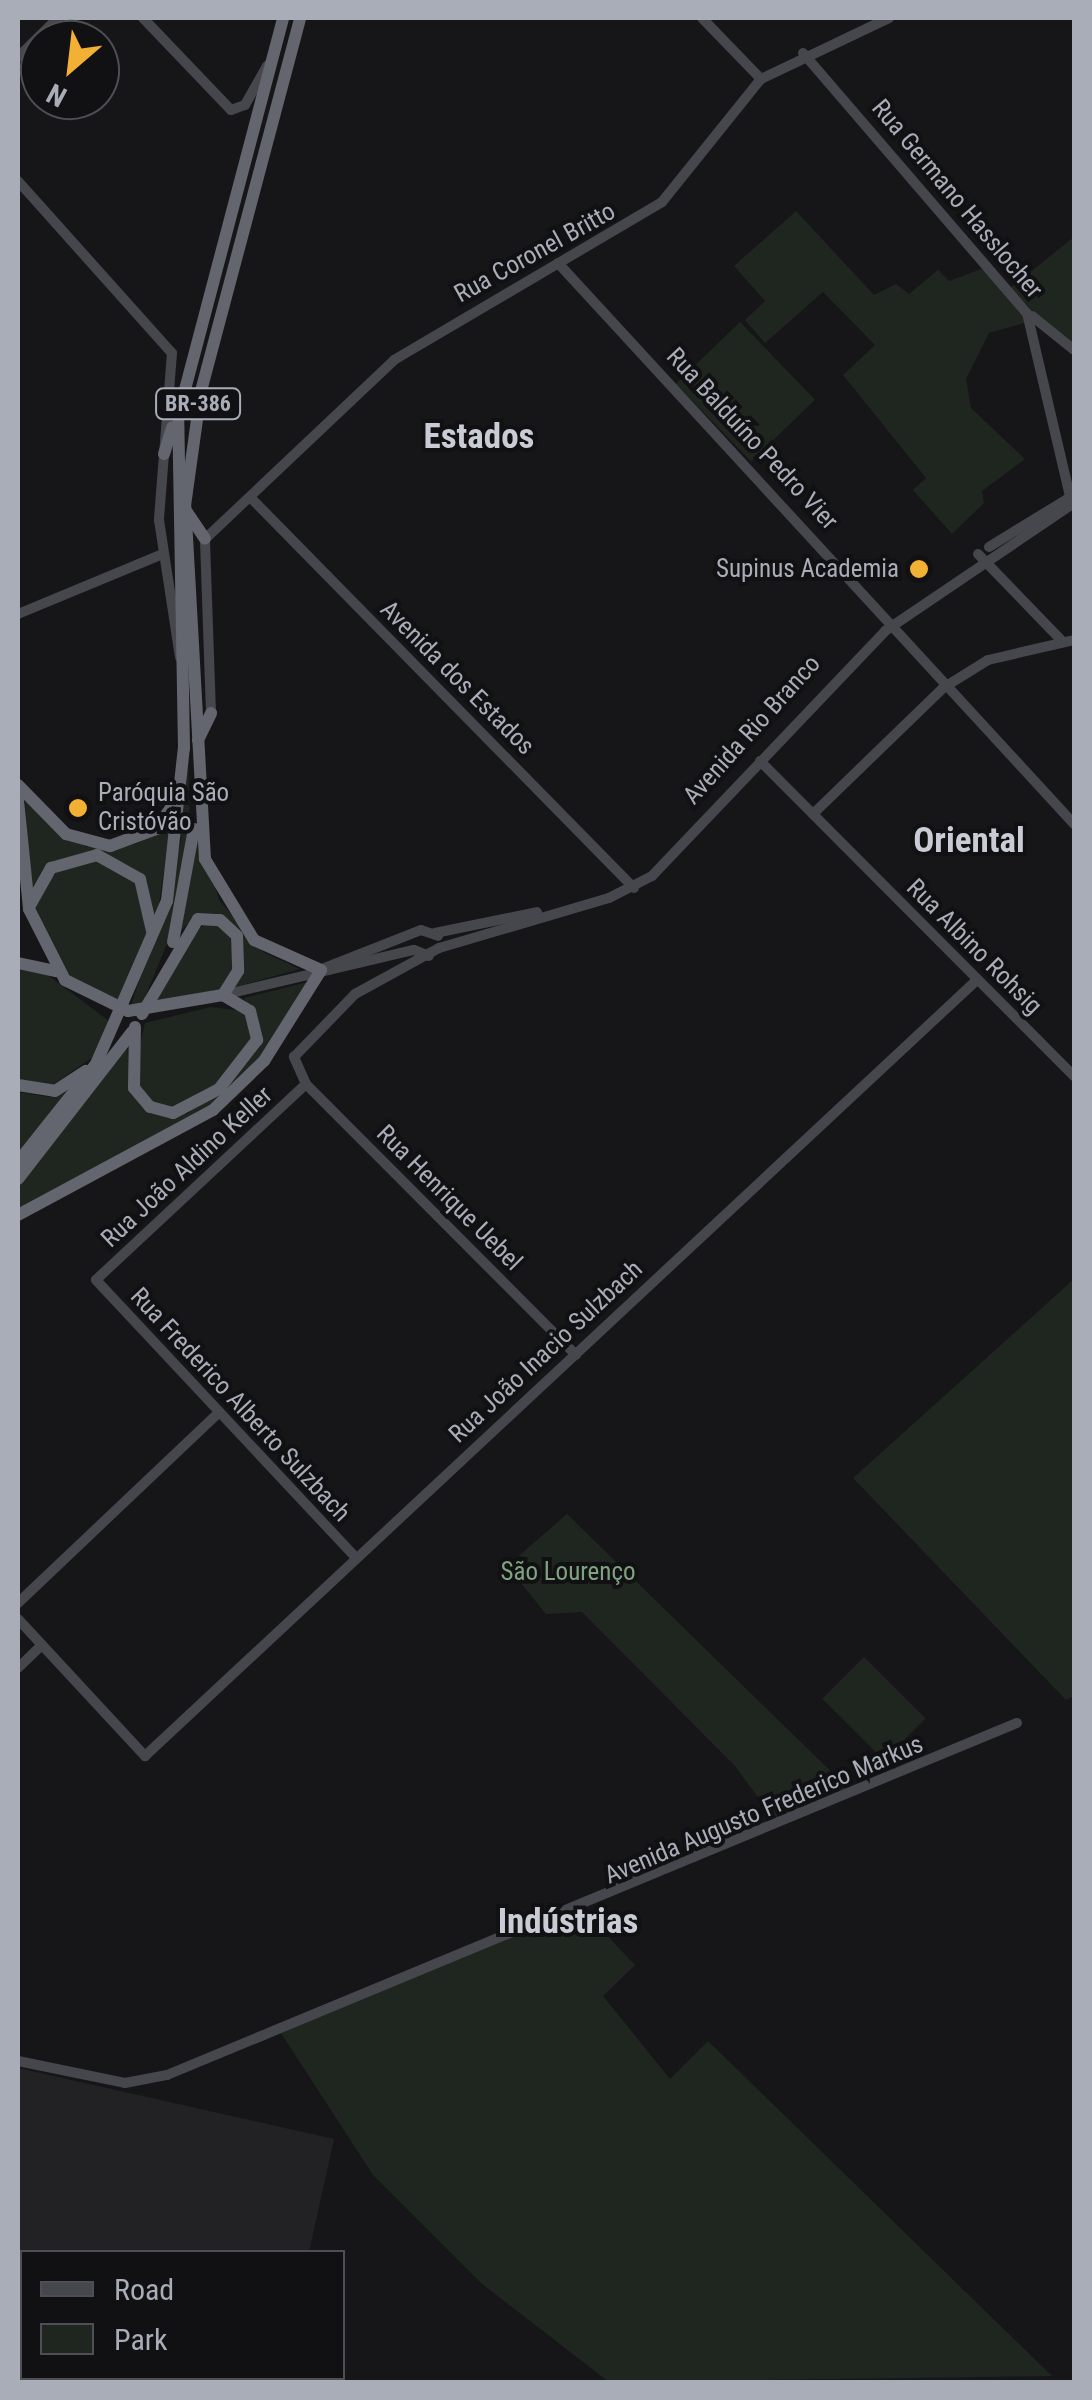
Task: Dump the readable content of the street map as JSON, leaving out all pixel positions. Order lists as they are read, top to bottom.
{
  "streets": {
    "highway": ["BR-386"],
    "street": [
      "Rua Germano Hasslocher",
      "Rua Coronel Britto",
      "Rua Balduíno Pedro Vier",
      "Avenida dos Estados",
      "Avenida Rio Branco",
      "Rua Albino Rohsig",
      "Rua João Aldino Keller",
      "Rua Henrique Uebel",
      "Rua João Inacio Sulzbach",
      "Rua Frederico Alberto Sulzbach",
      "Avenida Augusto Frederico Markus"
    ]
  },
  "crossings": [
    ["Rua Germano Hasslocher", "Rua Coronel Britto"],
    ["Rua Germano Hasslocher", "Avenida Rio Branco"],
    ["Rua Coronel Britto", "Rua Balduíno Pedro Vier"],
    ["Rua Coronel Britto", "Avenida dos Estados"],
    ["Rua Balduíno Pedro Vier", "Avenida Rio Branco"],
    ["Avenida dos Estados", "Avenida Rio Branco"],
    ["Avenida Rio Branco", "Rua Albino Rohsig"],
    ["Rua Albino Rohsig", "Rua João Inacio Sulzbach"],
    ["Rua João Aldino Keller", "Rua Henrique Uebel"],
    ["Rua João Aldino Keller", "Rua Frederico Alberto Sulzbach"],
    ["Rua Henrique Uebel", "Rua João Inacio Sulzbach"],
    ["Rua João Inacio Sulzbach", "Rua Frederico Alberto Sulzbach"]
  ],
  "districts": ["Estados", "Oriental", "Indústrias"],
  "parks": ["São Lourenço"],
  "places": ["Supinus Academia", "Paróquia São Cristóvão"],
  "legend": ["Road", "Park"],
  "north": "bottom left"
}
